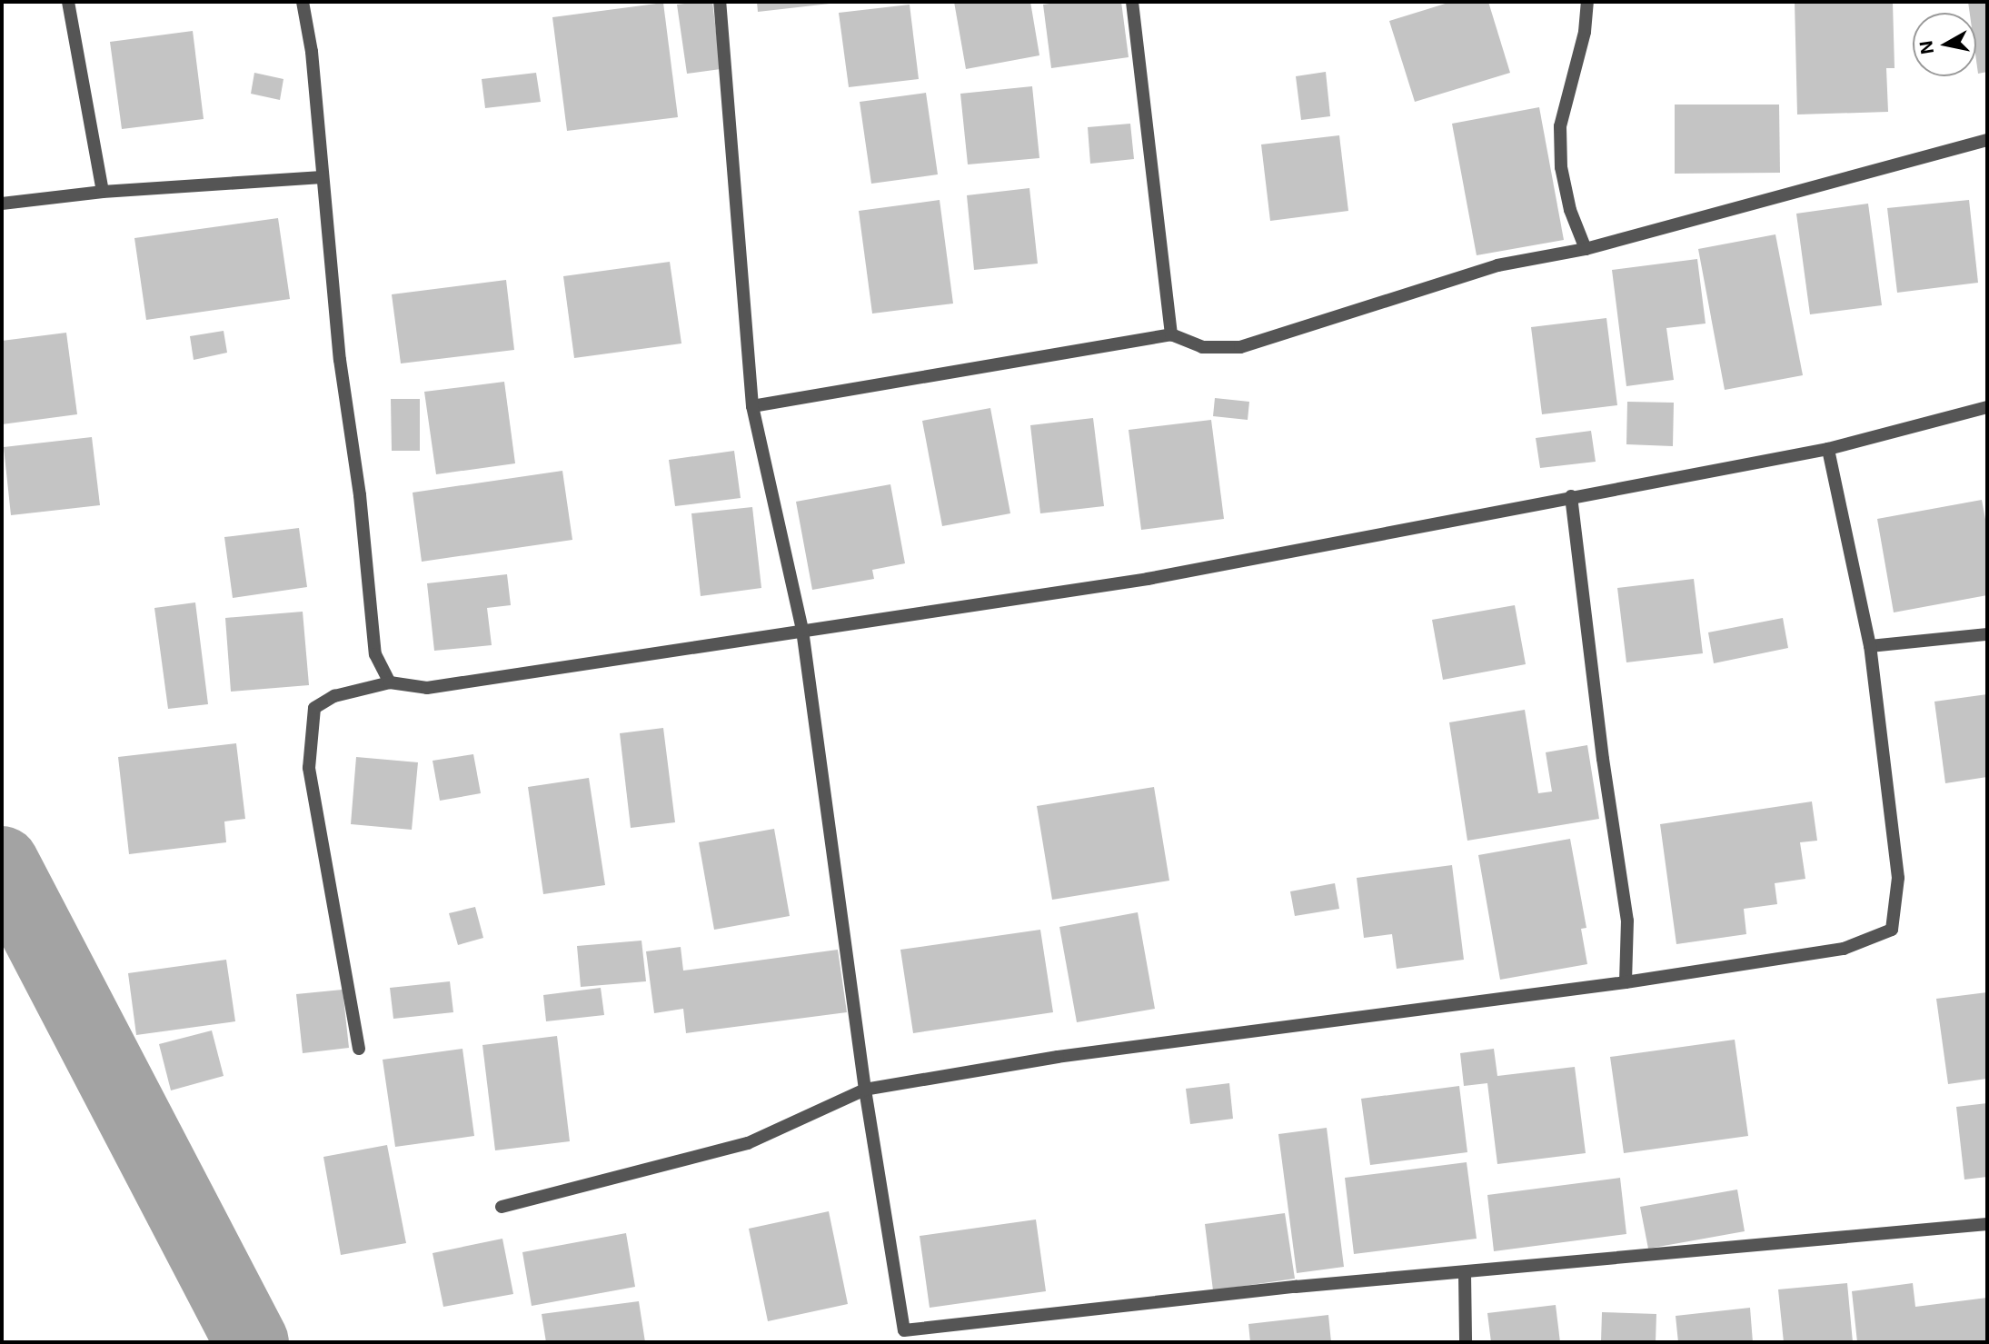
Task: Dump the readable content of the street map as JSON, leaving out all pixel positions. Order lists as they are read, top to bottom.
{
  "north": "left"
}
